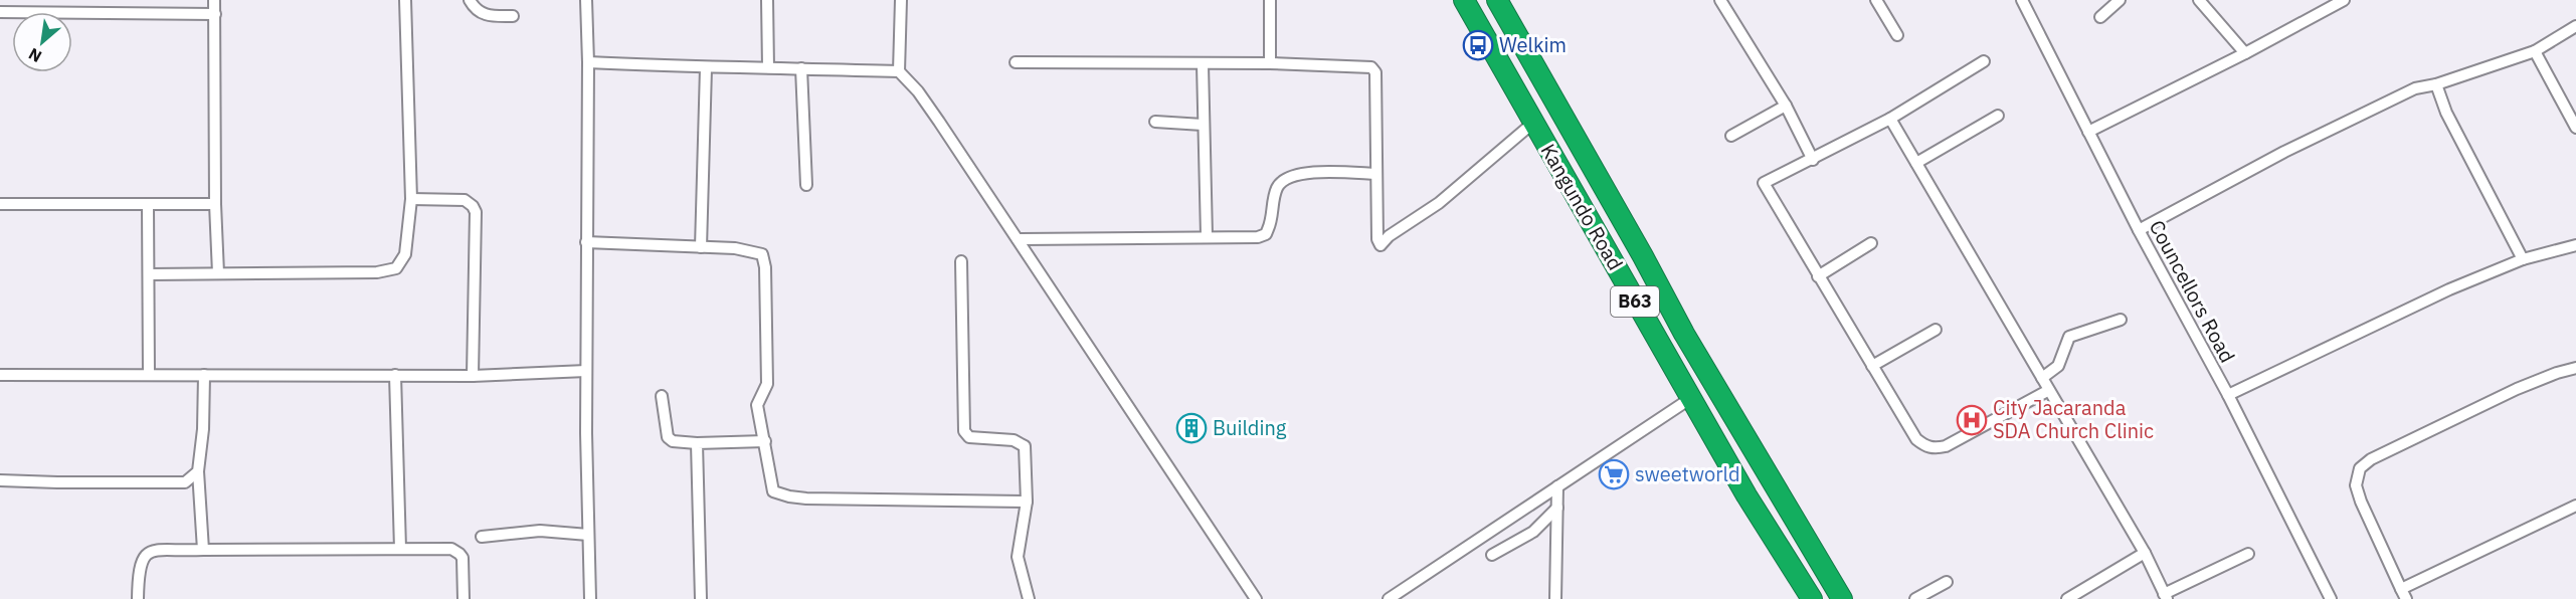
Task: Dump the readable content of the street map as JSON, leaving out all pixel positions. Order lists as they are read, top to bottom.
{
  "streets": {
    "highway": ["Kangundo Road", "B63"],
    "street": ["Councellors Road"]
  },
  "places": {
    "bus stop": ["Welkim"],
    "hospital": ["City Jacaranda SDA Church Clinic"],
    "building": ["Building"],
    "supermarket": ["sweetworld"]
  },
  "north": "bottom left"
}
